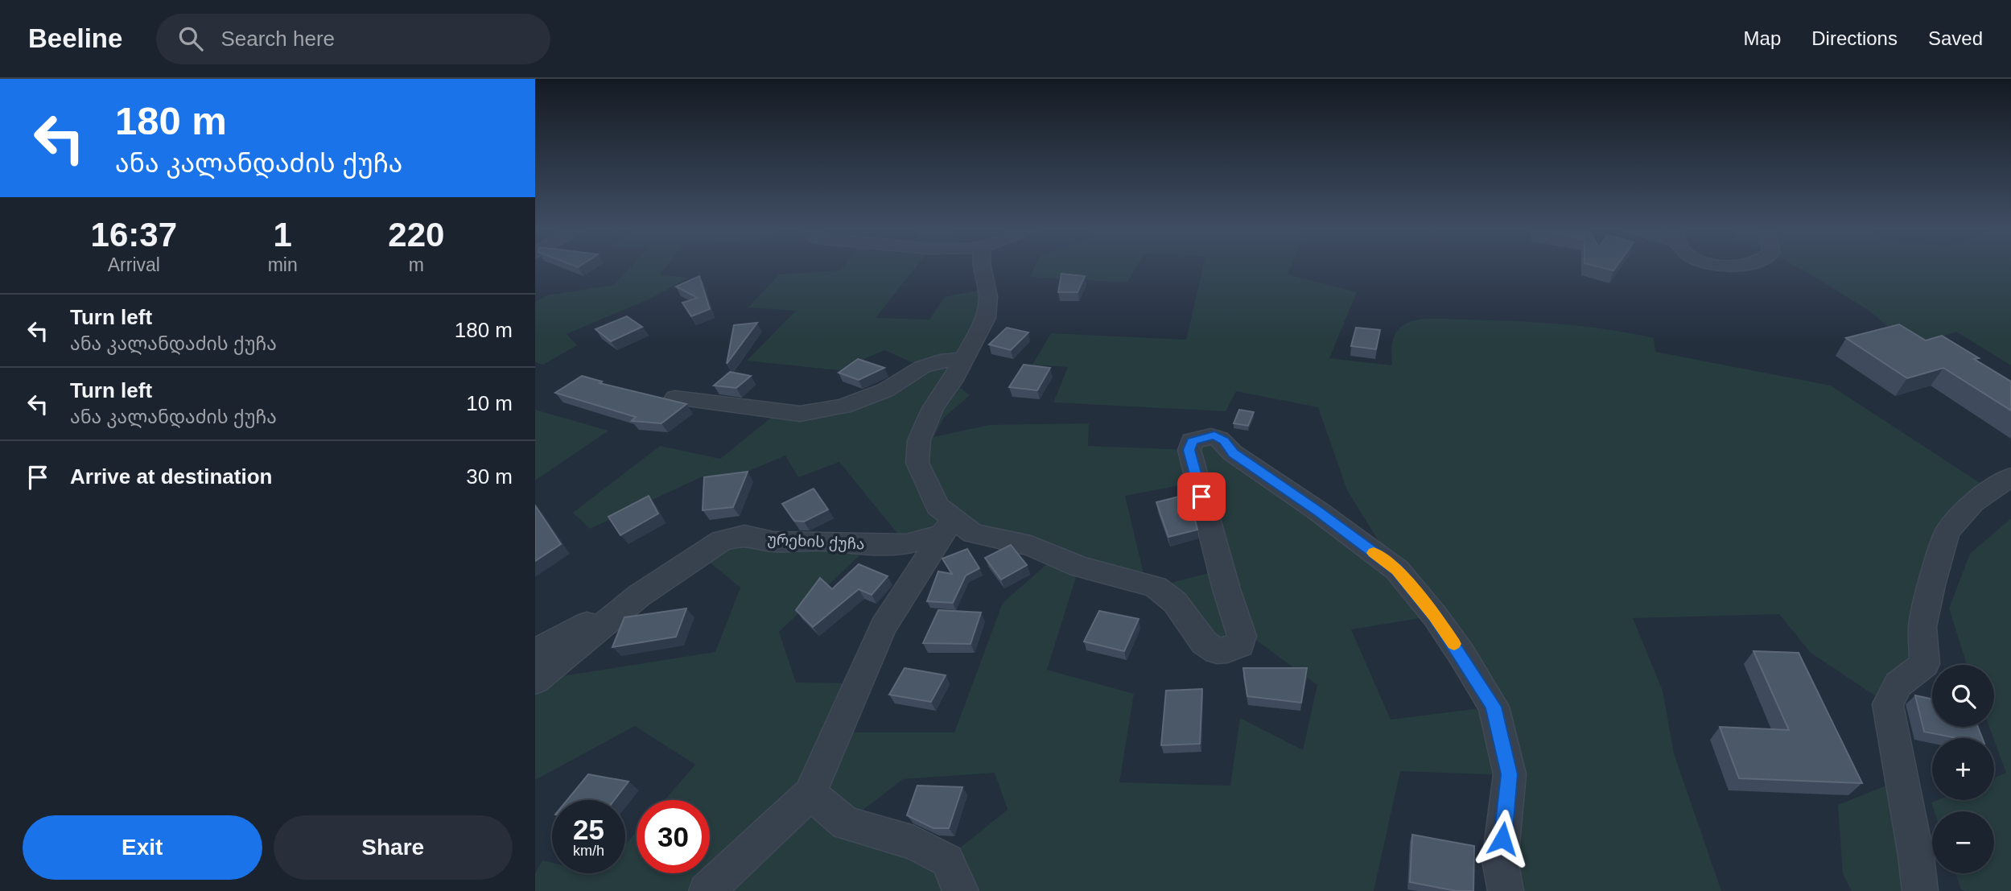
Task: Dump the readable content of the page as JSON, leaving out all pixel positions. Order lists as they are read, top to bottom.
{
  "streets": {
    "street": ["ურეხის ქუჩა"]
  },
  "page": {
    "header": "Beeline",
    "search": "Search here",
    "nav": ["Map", "Directions", "Saved"],
    "turn": ["180 m", "ანა კალანდაძის ქუჩა"],
    "eta": [
      "16:37",
      "Arrival",
      "1",
      "min",
      "220",
      "m"
    ],
    "list": [
      {
        "name": "Turn left",
        "note": "ანა კალანდაძის ქუჩა",
        "value": "180 m"
      },
      {
        "name": "Turn left",
        "note": "ანა კალანდაძის ქუჩა",
        "value": "10 m"
      },
      {
        "name": "Arrive at destination",
        "value": "30 m"
      }
    ],
    "map_buttons": ["+", "−"],
    "speed": "25 km/h",
    "limit": "30",
    "buttons": ["Exit", "Share"]
  }
}
